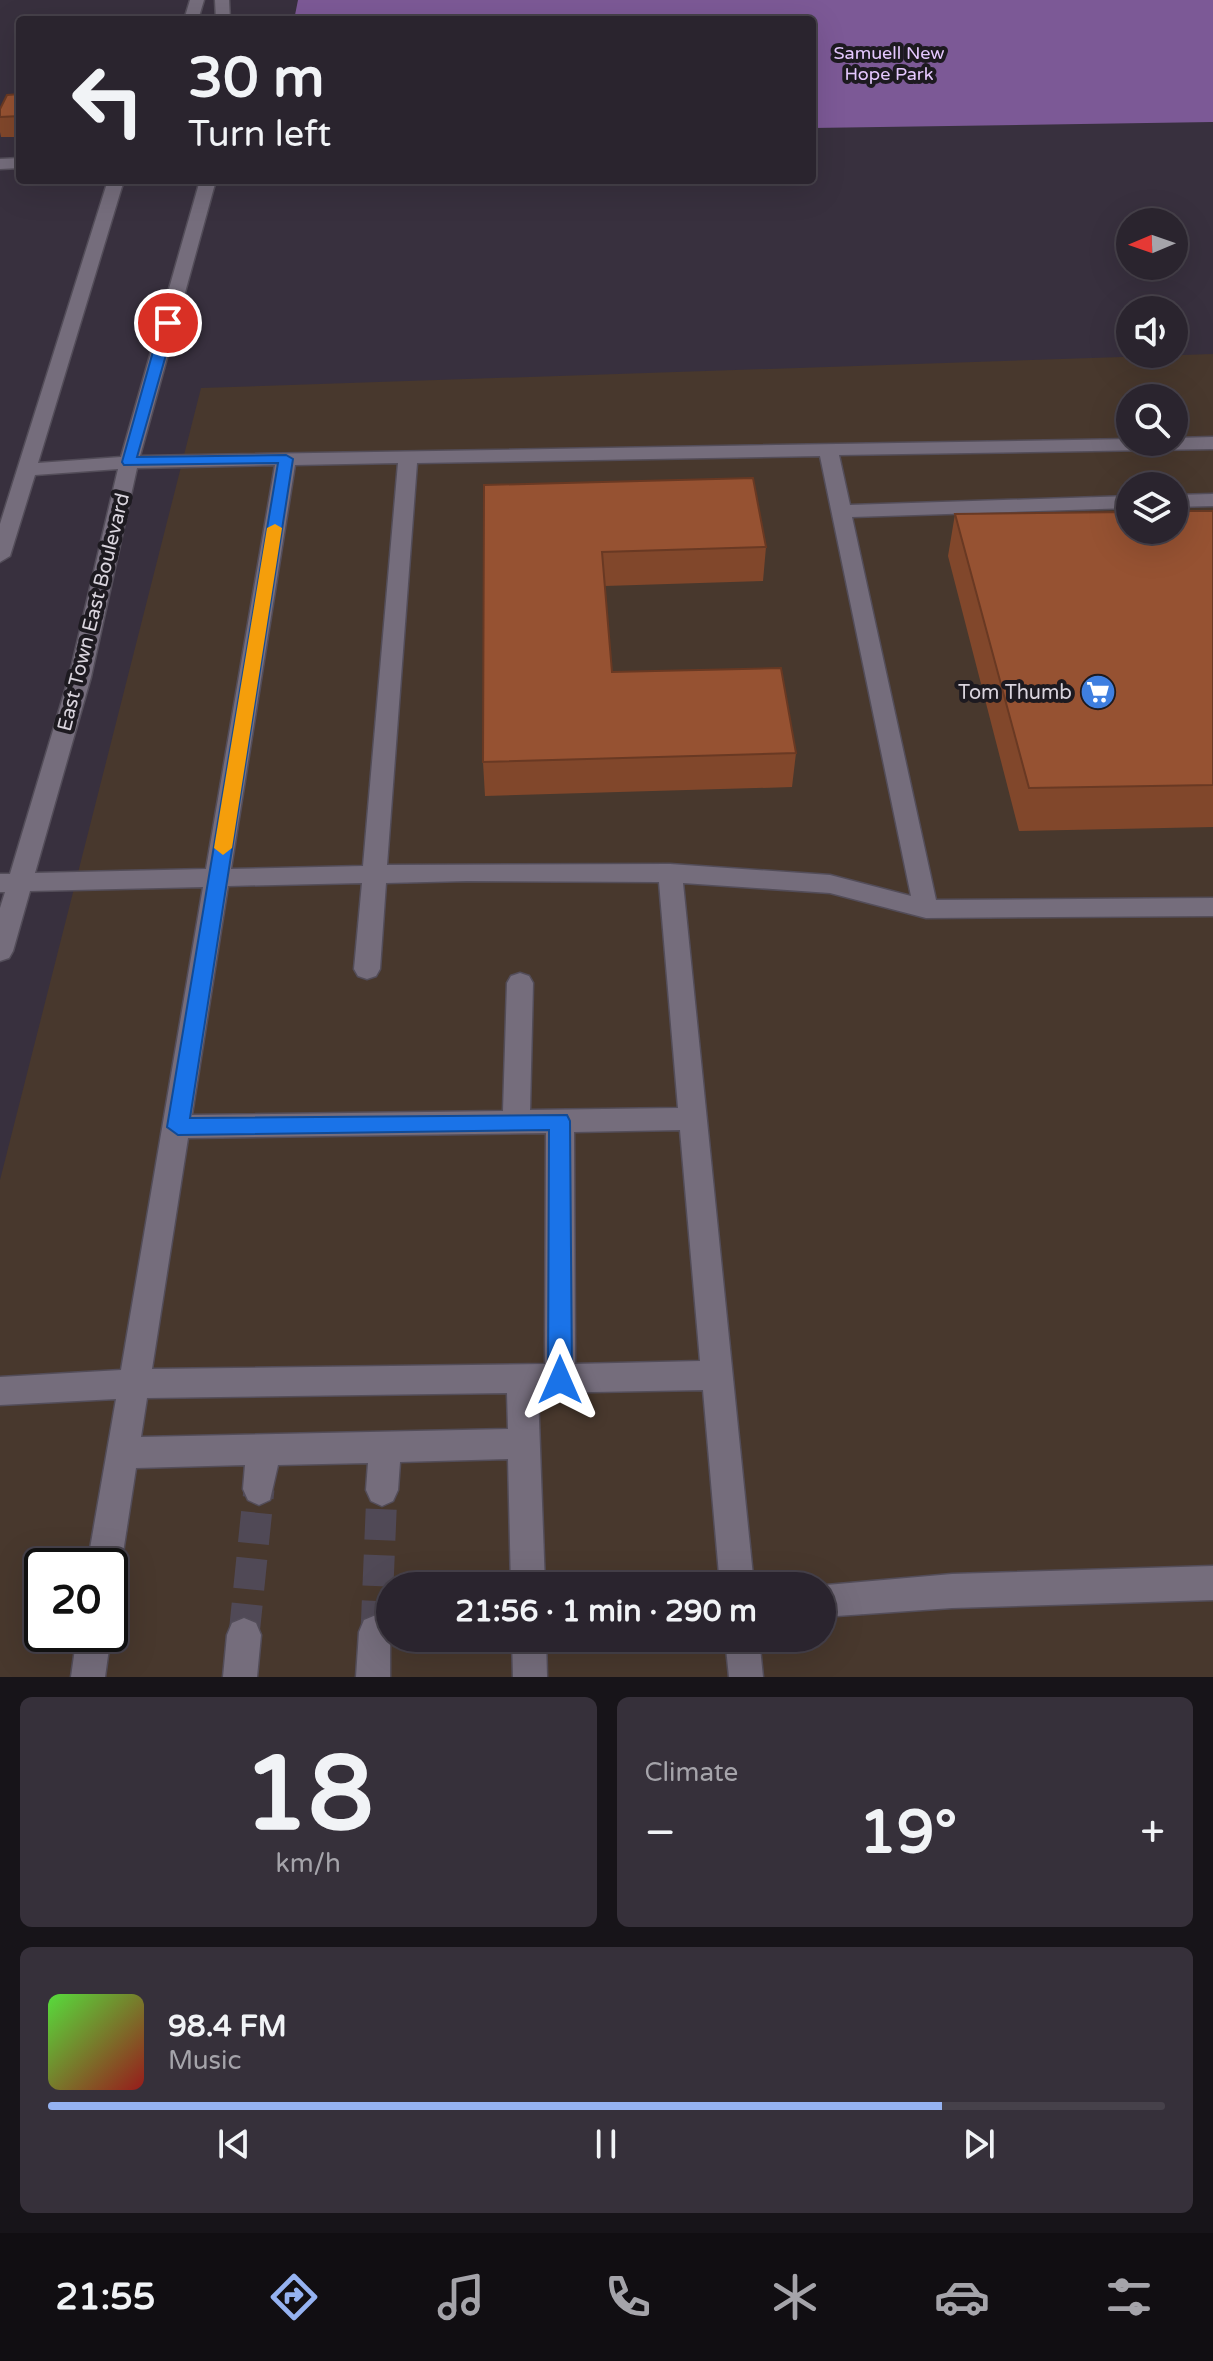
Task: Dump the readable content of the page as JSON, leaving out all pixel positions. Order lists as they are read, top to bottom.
{
  "streets": {
    "street": ["East Town East Boulevard"]
  },
  "parks": ["Samuell New Hope Park"],
  "places": {
    "supermarket": ["Tom Thumb"]
  },
  "north": "left",
  "page": {
    "turn": ["30 m", "Turn left"],
    "limit": "20",
    "trip": "21:56 · 1 min · 290 m",
    "tile": [
      ["18", "km/h"],
      "Climate"
    ],
    "heat": ["−", "19°", "+"],
    "song": ["98.4 FM", "Music"],
    "tabs": "21:55"
  }
}
